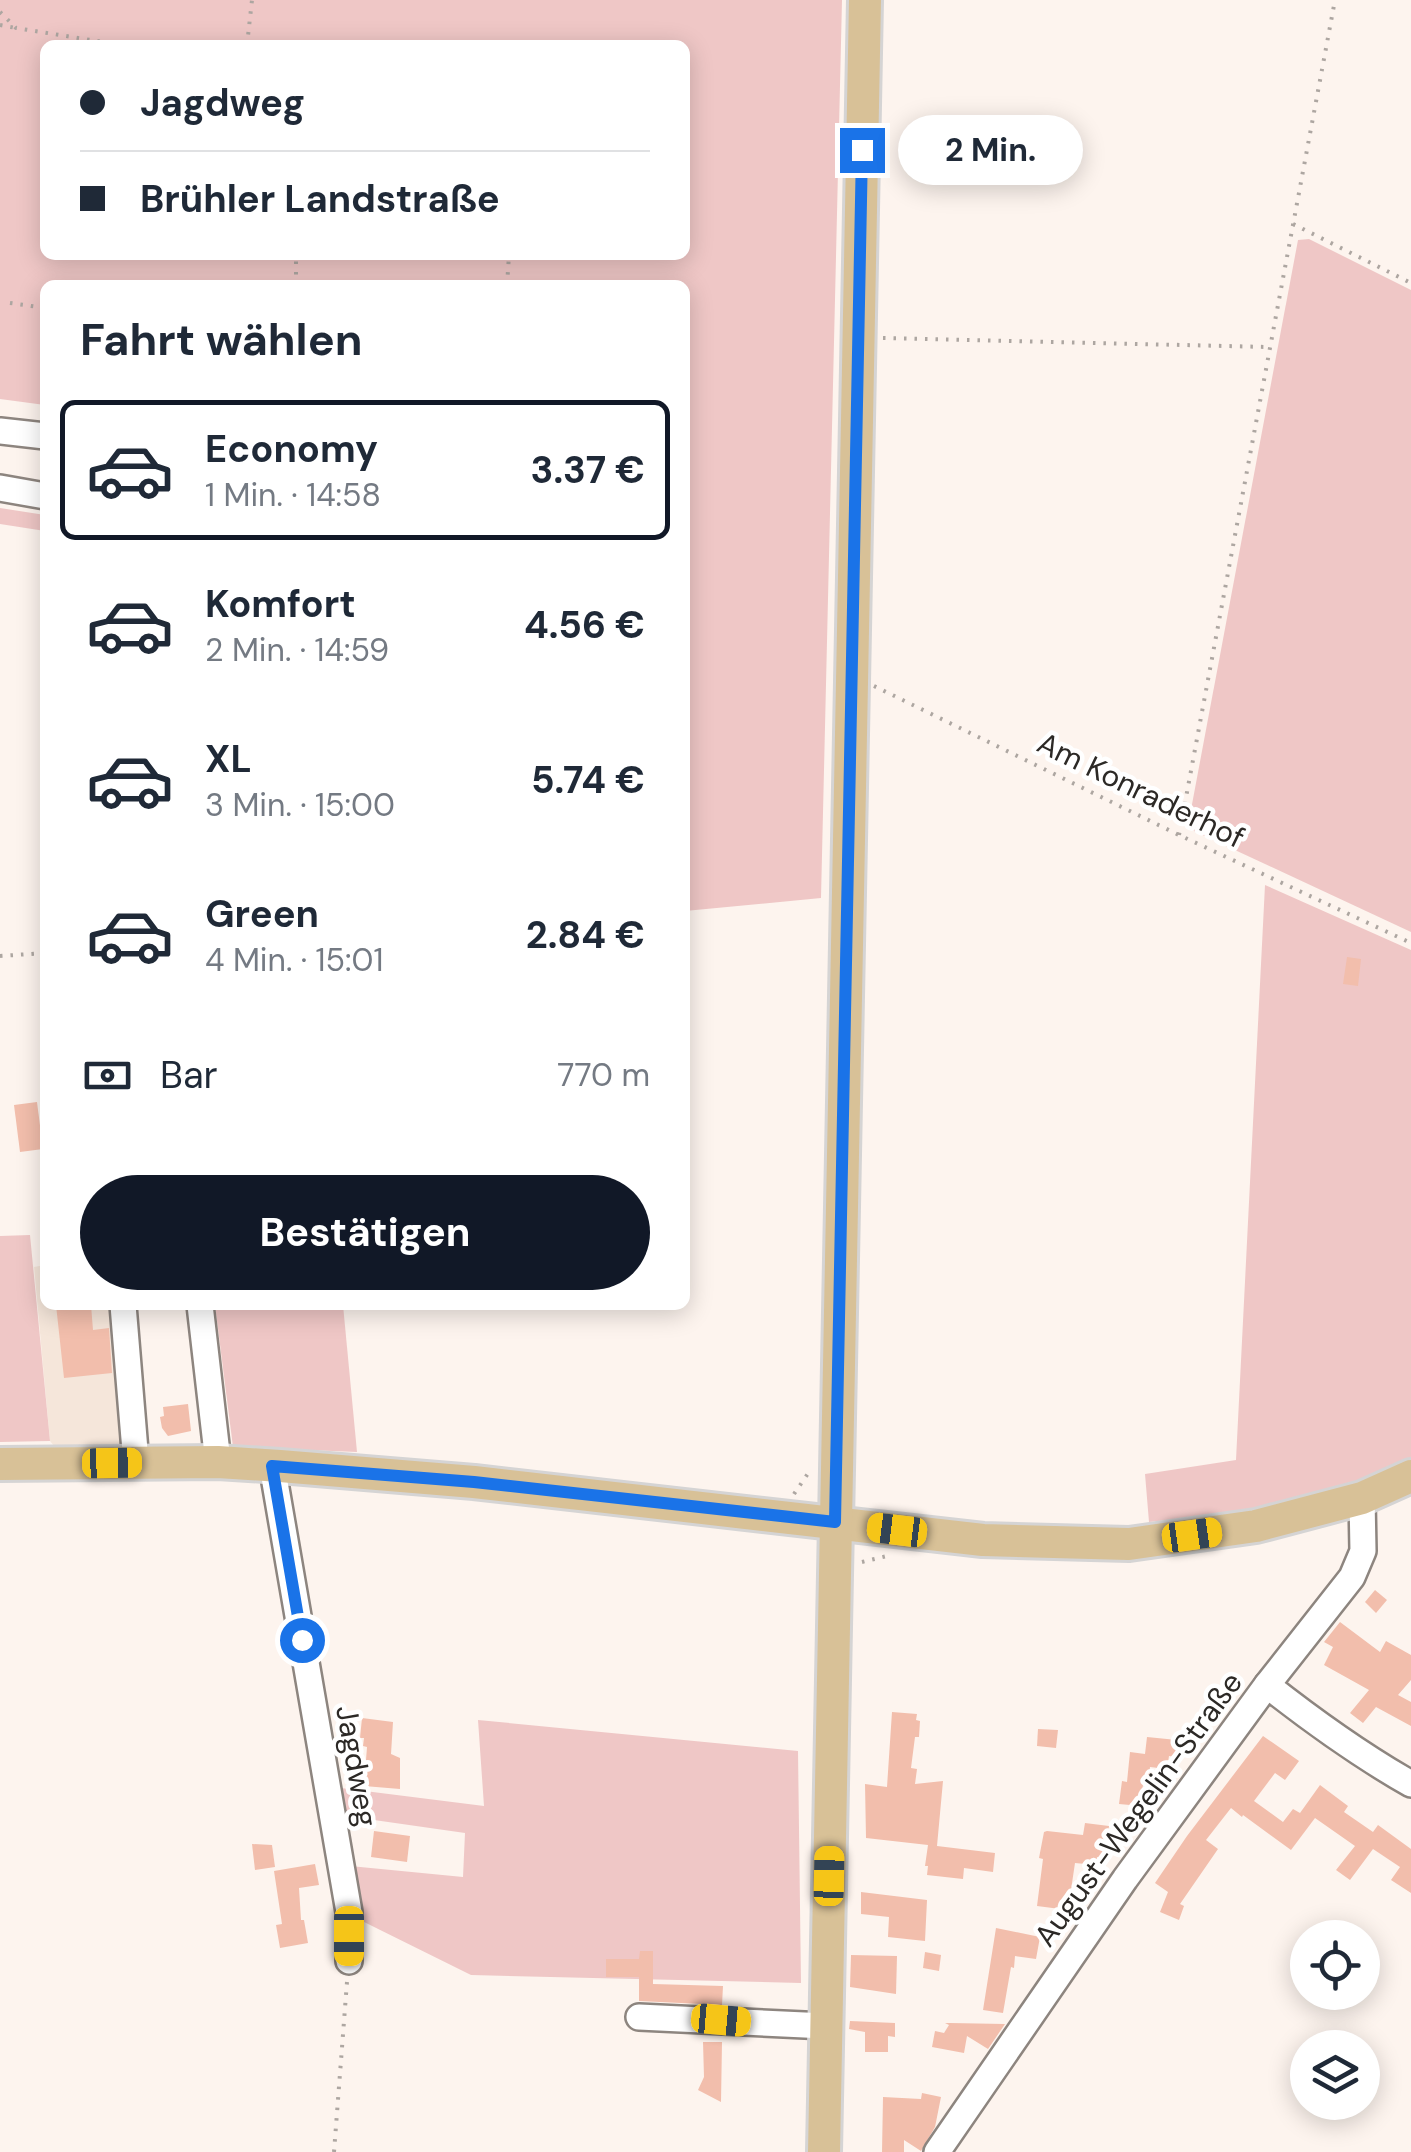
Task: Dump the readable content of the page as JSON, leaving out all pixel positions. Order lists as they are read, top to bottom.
{
  "streets": {
    "street": ["Jagdweg", "August-Wegelin-Straße"],
    "path": ["Am Konraderhof"]
  },
  "page": {
    "banner": ["Jagdweg", "Brühler Landstraße"],
    "bubble": "2 Min.",
    "heading": "Fahrt wählen",
    "list": [
      {
        "name": "Economy",
        "note": "1 Min. · 14:58",
        "value": "3.37 €"
      },
      {
        "name": "Komfort",
        "note": "2 Min. · 14:59",
        "value": "4.56 €"
      },
      {
        "name": "XL",
        "note": "3 Min. · 15:00",
        "value": "5.74 €"
      },
      {
        "name": "Green",
        "note": "4 Min. · 15:01",
        "value": "2.84 €"
      }
    ],
    "pay": ["Bar", "770 m"],
    "buttons": "Bestätigen"
  }
}
